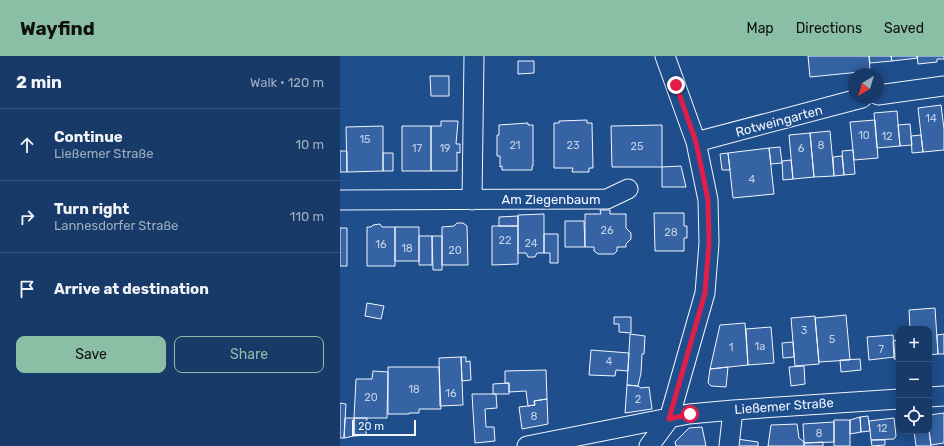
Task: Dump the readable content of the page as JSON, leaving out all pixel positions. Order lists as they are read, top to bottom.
{
  "streets": {
    "street": ["Rotweingarten", "Am Ziegenbaum", "Ließemer Straße"]
  },
  "house_numbers": [
    "14",
    "10",
    "12",
    "15",
    "21",
    "23",
    "8",
    "25",
    "17",
    "19",
    "6",
    "4",
    "26",
    "28",
    "22",
    "24",
    "16",
    "18",
    "20",
    "3",
    "5",
    "1a",
    "1",
    "7",
    "4",
    "18",
    "16",
    "20",
    "2",
    "8",
    "12",
    "8"
  ],
  "scale_bar": "20 m",
  "north": "bottom left",
  "page": {
    "header": "Wayfind",
    "nav": ["Map", "Directions", "Saved"],
    "heading": ["2 min", "Walk · 120 m"],
    "list": [
      ["Continue", "Ließemer Straße", "10 m"],
      ["Turn right", "Lannesdorfer Straße", "110 m"],
      "Arrive at destination"
    ],
    "buttons": ["Save", "Share"],
    "map_buttons": ["+", "−"],
    "scale": "20 m"
  }
}
